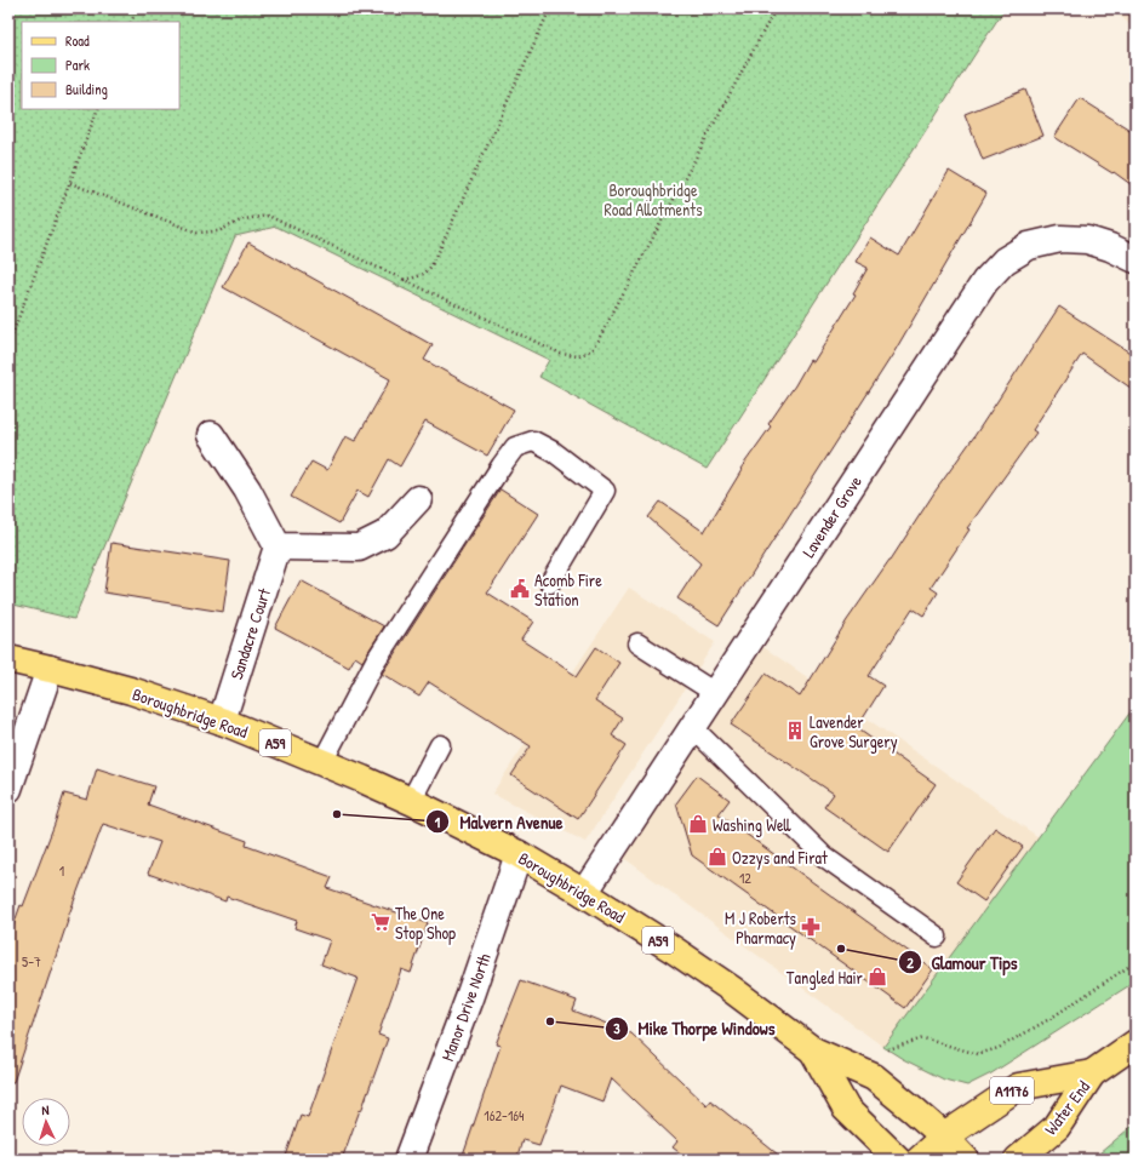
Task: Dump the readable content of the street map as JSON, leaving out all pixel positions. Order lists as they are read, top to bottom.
{
  "streets": {
    "main road": [
      "Boroughbridge Road",
      "A59",
      "A1176",
      "Water End"
    ],
    "street": ["Lavender Grove", "Sandacre Court", "Manor Drive North"]
  },
  "crossings": [
    ["Lavender Grove", "Boroughbridge Road"],
    ["Sandacre Court", "Boroughbridge Road"],
    ["Boroughbridge Road", "Manor Drive North"],
    ["Boroughbridge Road", "Water End"]
  ],
  "parks": ["Boroughbridge Road Allotments"],
  "places": {
    "public building": ["Acomb Fire Station"],
    "building": ["Lavender Grove Surgery"],
    "other": ["Malvern Avenue", "Glamour Tips", "Mike Thorpe Windows"],
    "shop": ["Washing Well", "Ozzys and Firat", "Tangled Hair"],
    "supermarket": ["The One Stop Shop"],
    "pharmacy": ["M J Roberts Pharmacy"]
  },
  "house_numbers": [
    "1",
    "12",
    "5-7",
    "162-164"
  ],
  "legend": ["Road", "Park", "Building"],
  "north": "top"
}
